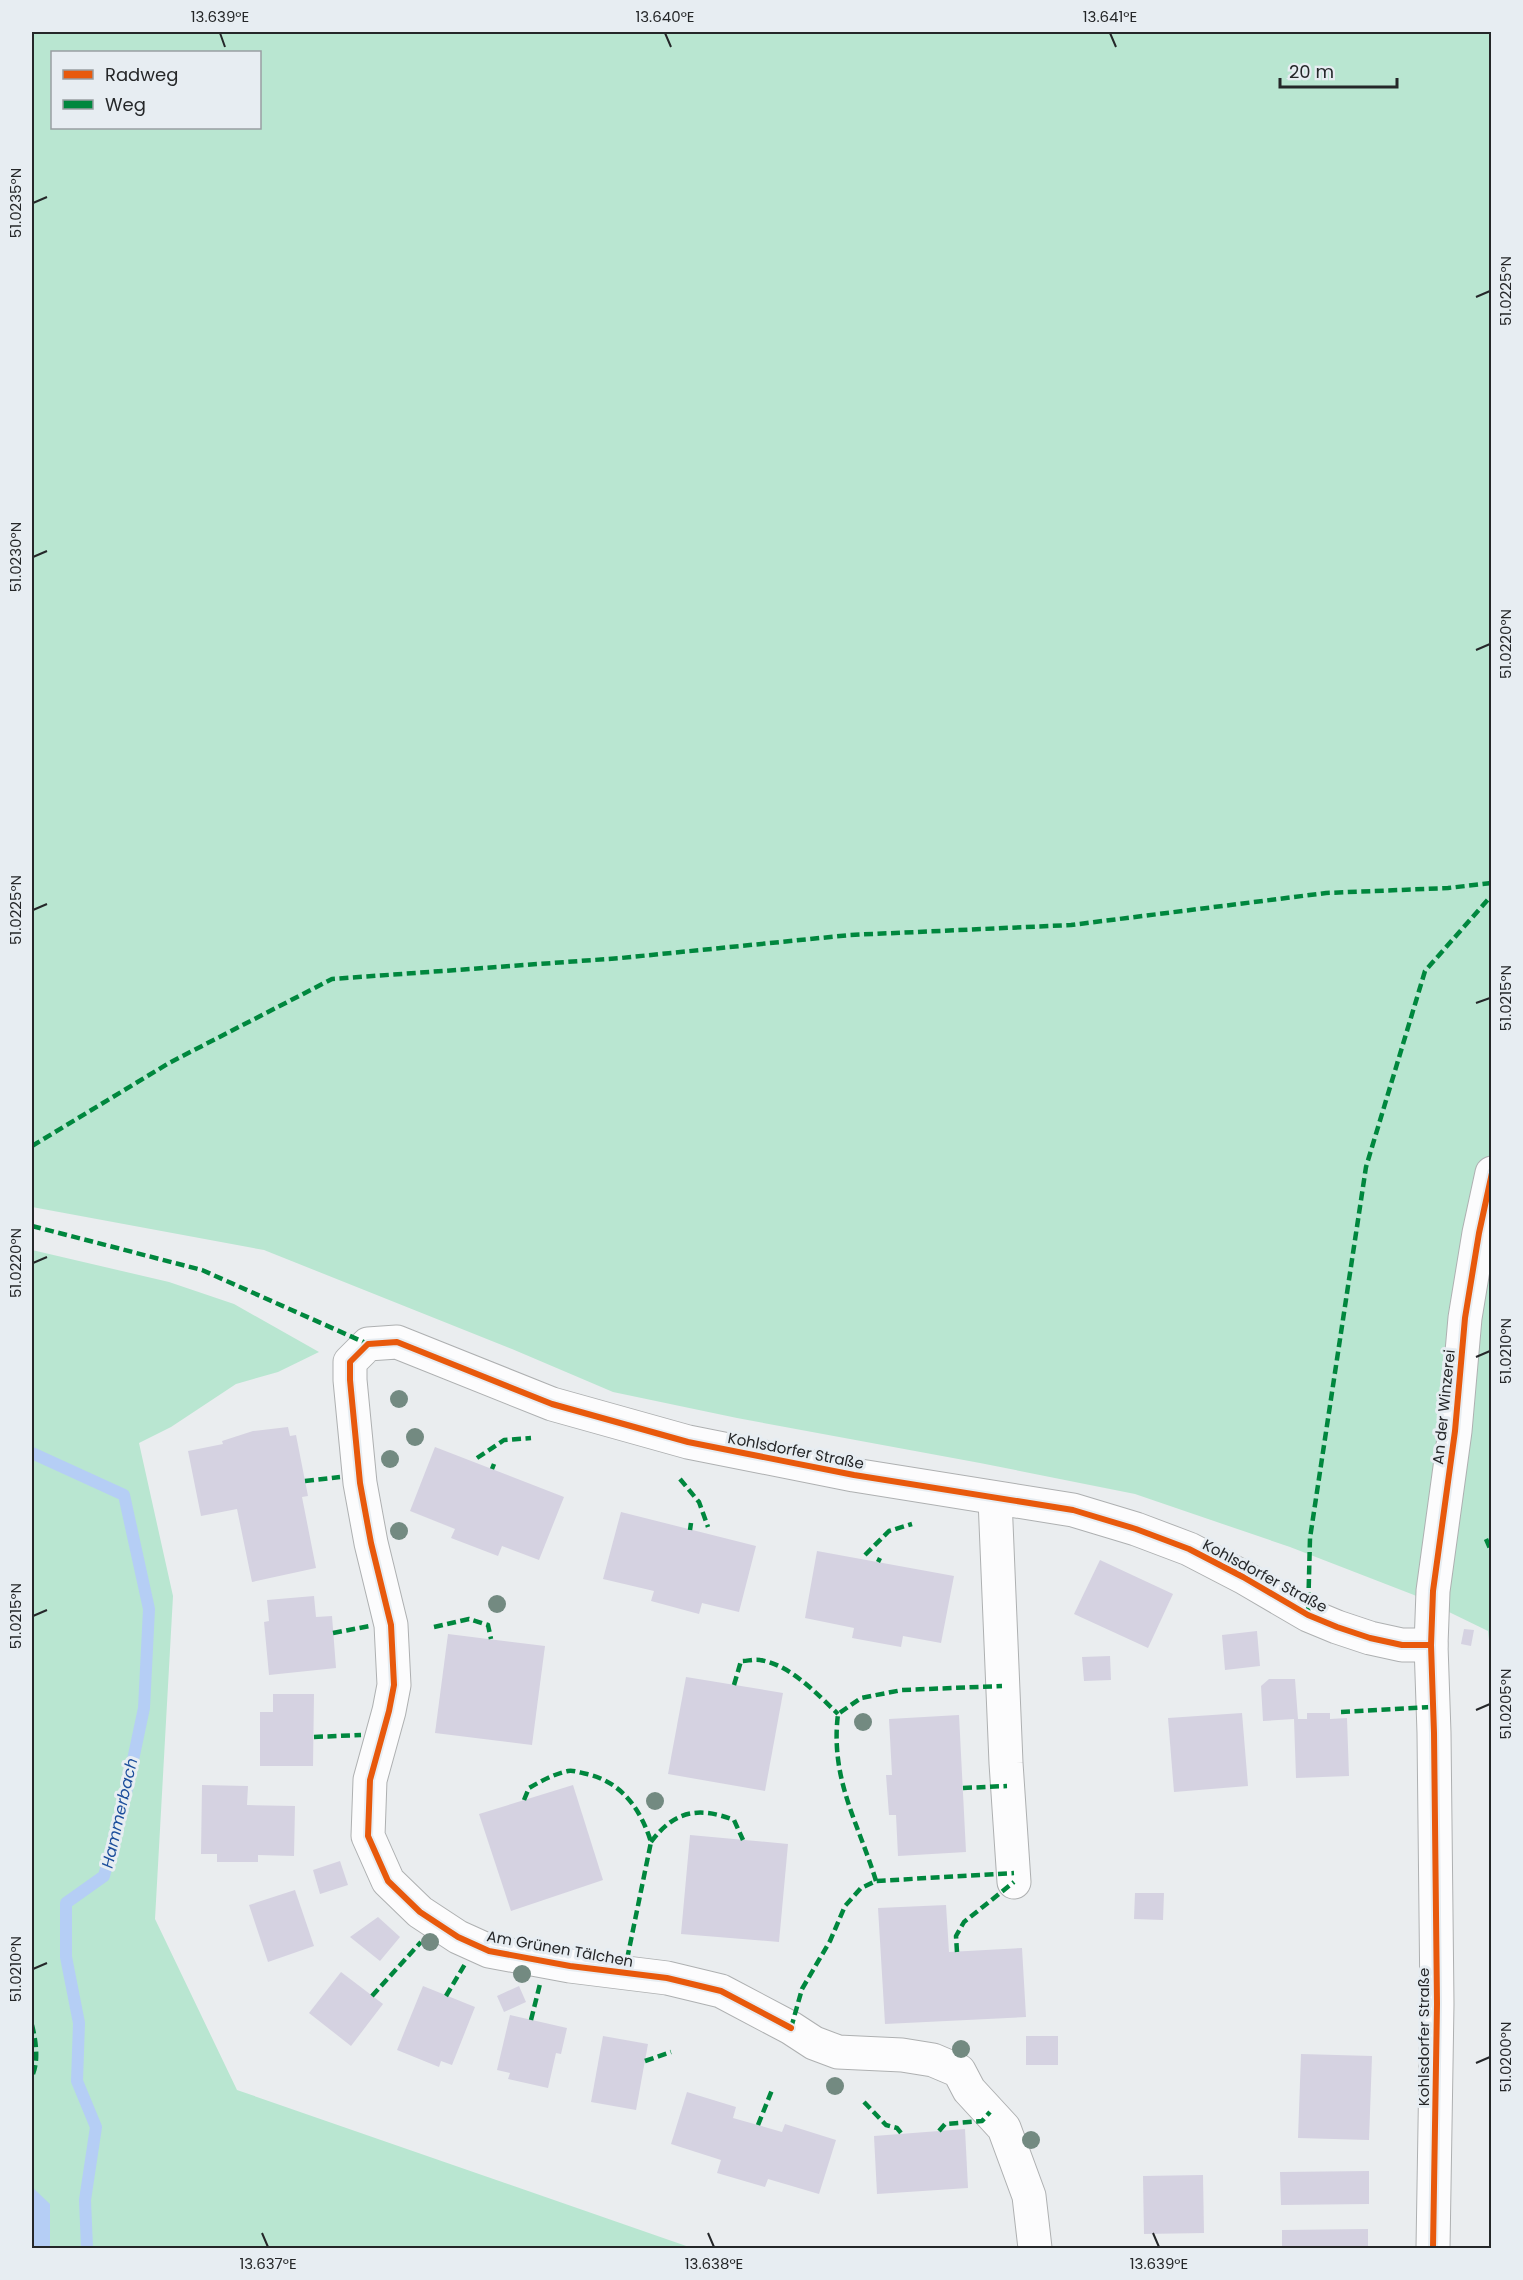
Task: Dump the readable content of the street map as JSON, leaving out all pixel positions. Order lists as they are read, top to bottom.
{
  "streets": {
    "street": ["An der Winzerei", "Kohlsdorfer Straße", "Am Grünen Tälchen"]
  },
  "crossings": [
    ["An der Winzerei", "Kohlsdorfer Straße"],
    ["Kohlsdorfer Straße", "Am Grünen Tälchen"]
  ],
  "water": ["Hammerbach"],
  "legend": ["Radweg", "Weg"],
  "scale_bar": "20 m",
  "coordinates": [
    "13.639°E",
    "13.640°E",
    "13.641°E",
    "51.0235°N",
    "51.0225°N",
    "51.0230°N",
    "51.0220°N",
    "51.0215°N",
    "51.0210°N",
    "51.0205°N",
    "51.0200°N",
    "13.637°E",
    "13.638°E"
  ]
}
